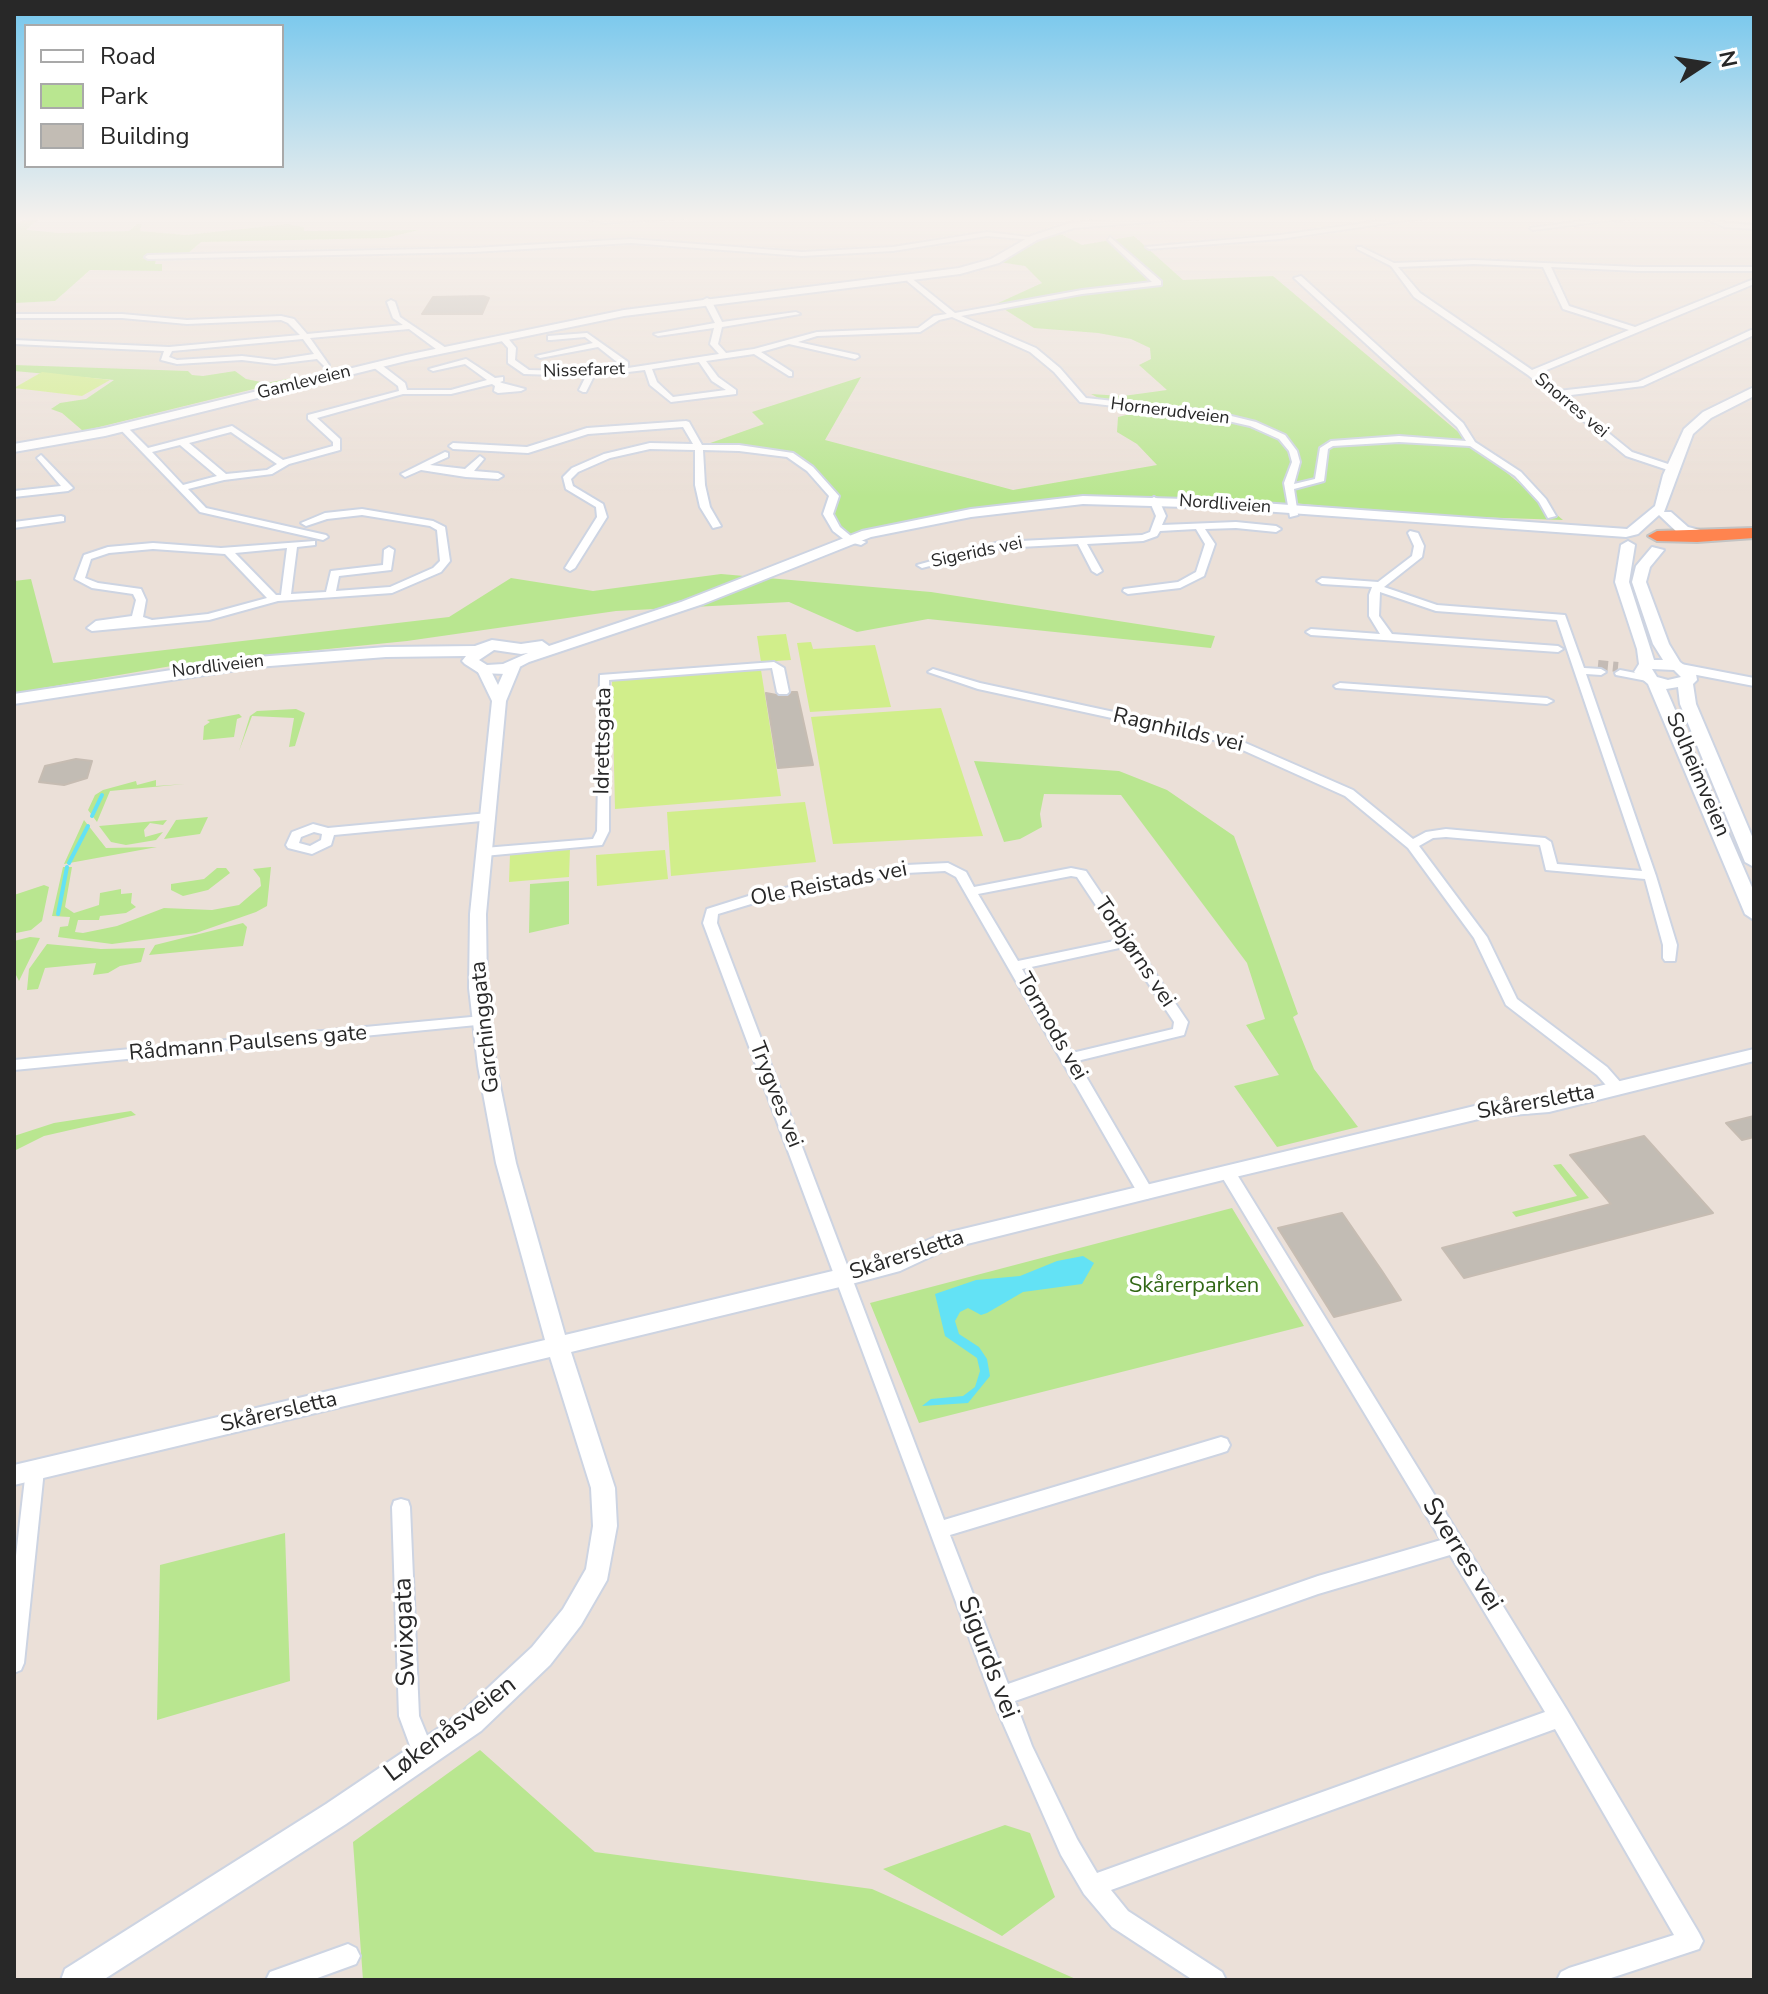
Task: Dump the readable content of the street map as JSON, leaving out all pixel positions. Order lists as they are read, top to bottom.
{
  "streets": {
    "main road": ["Gamleveien", "Nordliveien", "Solheimveien"],
    "street": [
      "Nissefaret",
      "Snorres vei",
      "Hornerudveien",
      "Sigerids vei",
      "Ragnhilds vei",
      "Idrettsgata",
      "Ole Reistads vei",
      "Torbjørns vei",
      "Garchinggata",
      "Tormods vei",
      "Rådmann Paulsens gate",
      "Trygves vei",
      "Skårersletta",
      "Sverres vei",
      "Swixgata",
      "Sigurds vei",
      "Løkenåsveien"
    ]
  },
  "crossings": [
    ["Nissefaret", "Gamleveien"],
    ["Nissefaret", "Hornerudveien"],
    ["Snorres vei", "Solheimveien"],
    ["Hornerudveien", "Nordliveien"],
    ["Nordliveien", "Solheimveien"],
    ["Nordliveien", "Garchinggata"],
    ["Ragnhilds vei", "Skårersletta"],
    ["Idrettsgata", "Garchinggata"],
    ["Ole Reistads vei", "Tormods vei"],
    ["Ole Reistads vei", "Trygves vei"],
    ["Torbjørns vei", "Tormods vei"],
    ["Garchinggata", "Rådmann Paulsens gate"],
    ["Garchinggata", "Skårersletta"],
    ["Garchinggata", "Løkenåsveien"],
    ["Tormods vei", "Skårersletta"],
    ["Trygves vei", "Skårersletta"],
    ["Trygves vei", "Sigurds vei"],
    ["Skårersletta", "Sverres vei"],
    ["Skårersletta", "Sigurds vei"],
    ["Skårersletta", "Løkenåsveien"],
    ["Swixgata", "Løkenåsveien"]
  ],
  "parks": ["Skårerparken"],
  "legend": ["Road", "Park", "Building"],
  "north": "right"
}
